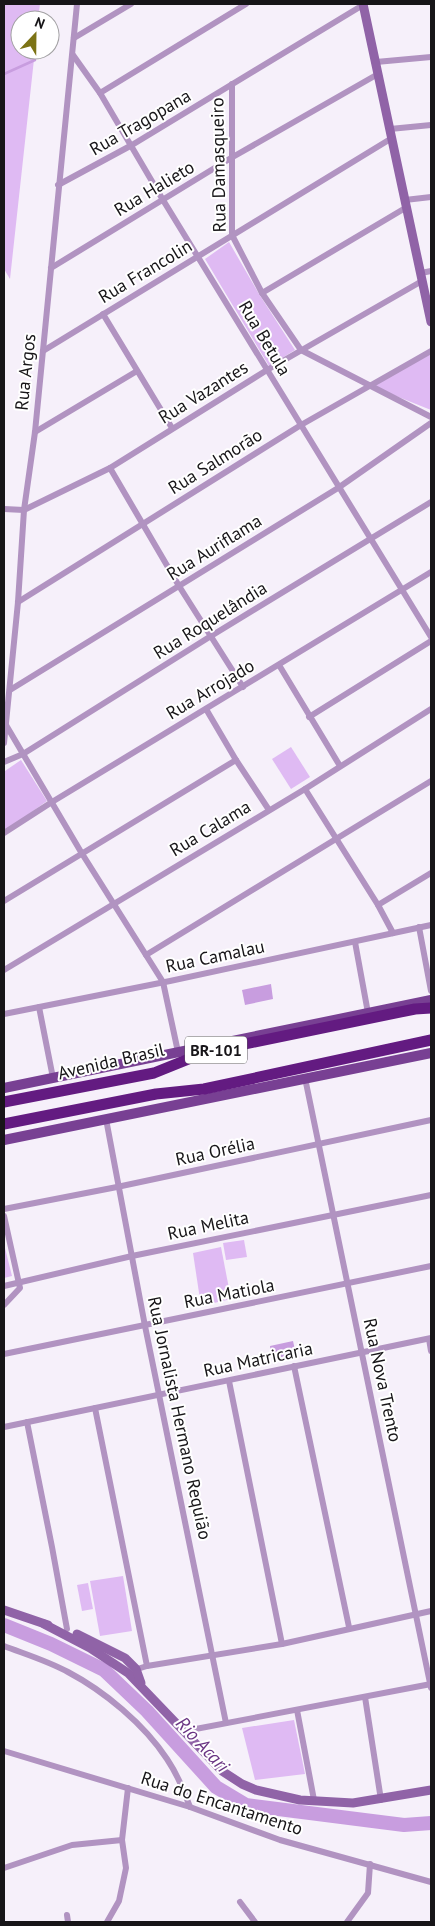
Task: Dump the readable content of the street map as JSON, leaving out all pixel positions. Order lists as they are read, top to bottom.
{
  "streets": {
    "highway": ["BR-101", "Avenida Brasil"],
    "street": [
      "Rua Tragopana",
      "Rua Damasqueiro",
      "Rua Halieto",
      "Rua Francolin",
      "Rua Betula",
      "Rua Argos",
      "Rua Vazantes",
      "Rua Salmorão",
      "Rua Auriflama",
      "Rua Roquelândia",
      "Rua Arrojado",
      "Rua Calama",
      "Rua Camalau",
      "Rua Orélia",
      "Rua Melita",
      "Rua Matiola",
      "Rua Matricaria",
      "Rua Nova Trento",
      "Rua Jornalista Hermano Requião",
      "Rua do Encantamento"
    ]
  },
  "crossings": [
    ["Rua Tragopana", "Rua Damasqueiro"],
    ["Rua Tragopana", "Rua Betula"],
    ["Rua Tragopana", "Rua Argos"],
    ["Rua Damasqueiro", "Rua Halieto"],
    ["Rua Damasqueiro", "Rua Francolin"],
    ["Rua Damasqueiro", "Rua Vazantes"],
    ["Rua Damasqueiro", "Rua Salmorão"],
    ["Rua Halieto", "Rua Betula"],
    ["Rua Halieto", "Rua Argos"],
    ["Rua Francolin", "Rua Betula"],
    ["Rua Francolin", "Rua Argos"],
    ["Rua Betula", "Rua Argos"],
    ["Rua Betula", "Rua Vazantes"],
    ["Rua Betula", "Rua Salmorão"],
    ["Rua Betula", "Rua Auriflama"],
    ["Rua Betula", "Rua Roquelândia"],
    ["Rua Betula", "Rua Arrojado"],
    ["Rua Argos", "Rua Vazantes"],
    ["Rua Argos", "Rua Salmorão"],
    ["Rua Argos", "Rua Auriflama"],
    ["Rua Orélia", "Rua Nova Trento"],
    ["Rua Orélia", "Rua Jornalista Hermano Requião"],
    ["Rua Melita", "Rua Nova Trento"],
    ["Rua Melita", "Rua Jornalista Hermano Requião"],
    ["Rua Matiola", "Rua Nova Trento"],
    ["Rua Matiola", "Rua Jornalista Hermano Requião"],
    ["Rua Matricaria", "Rua Nova Trento"],
    ["Rua Matricaria", "Rua Jornalista Hermano Requião"]
  ],
  "water": ["Rio Acari"],
  "north": "top"
}
